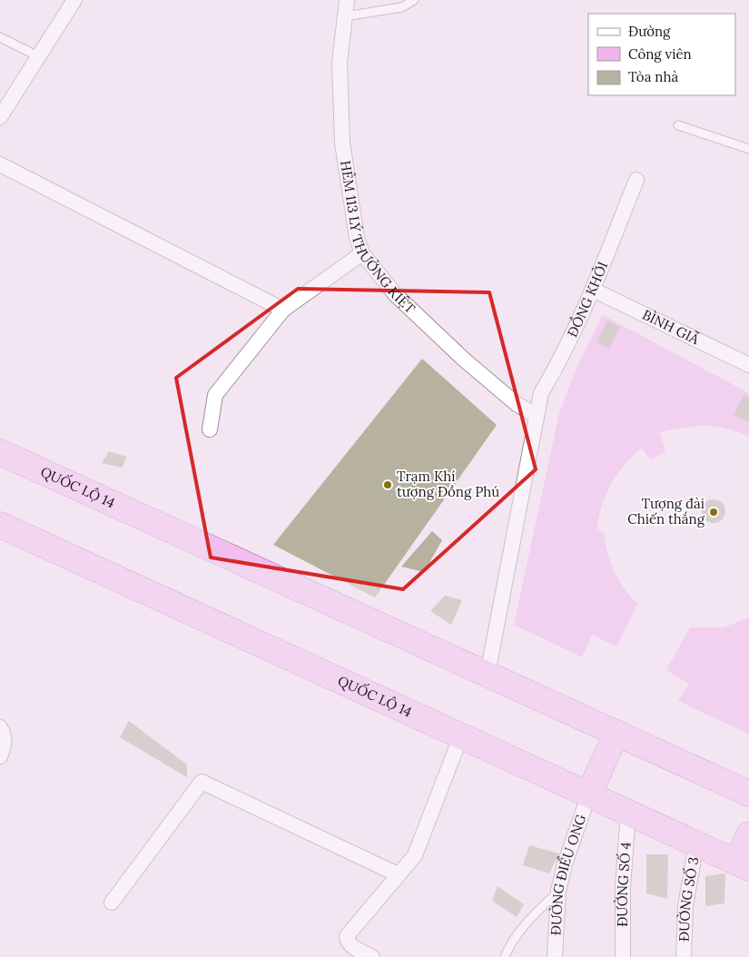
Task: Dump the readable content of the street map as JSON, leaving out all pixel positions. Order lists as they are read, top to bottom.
{
  "streets": {
    "highway": ["QUỐC LỘ 14"],
    "street": [
      "HẺM 113 LÝ THƯỜNG KIỆT",
      "ĐỒNG KHỞI",
      "BÌNH GIÃ",
      "ĐƯỜNG ĐIỂU ONG",
      "ĐƯỜNG SỐ 4",
      "ĐƯỜNG SỐ 3"
    ]
  },
  "crossings": [
    ["HẺM 113 LÝ THƯỜNG KIỆT", "ĐỒNG KHỞI"],
    ["ĐỒNG KHỞI", "BÌNH GIÃ"],
    ["ĐỒNG KHỞI", "QUỐC LỘ 14"],
    ["QUỐC LỘ 14", "ĐƯỜNG ĐIỂU ONG"],
    ["QUỐC LỘ 14", "ĐƯỜNG SỐ 4"],
    ["QUỐC LỘ 14", "ĐƯỜNG SỐ 3"]
  ],
  "places": ["Trạm Khí tượng Đồng Phú", "Tượng đài Chiến thắng"],
  "legend": ["Đường", "Công viên", "Tòa nhà"]
}
